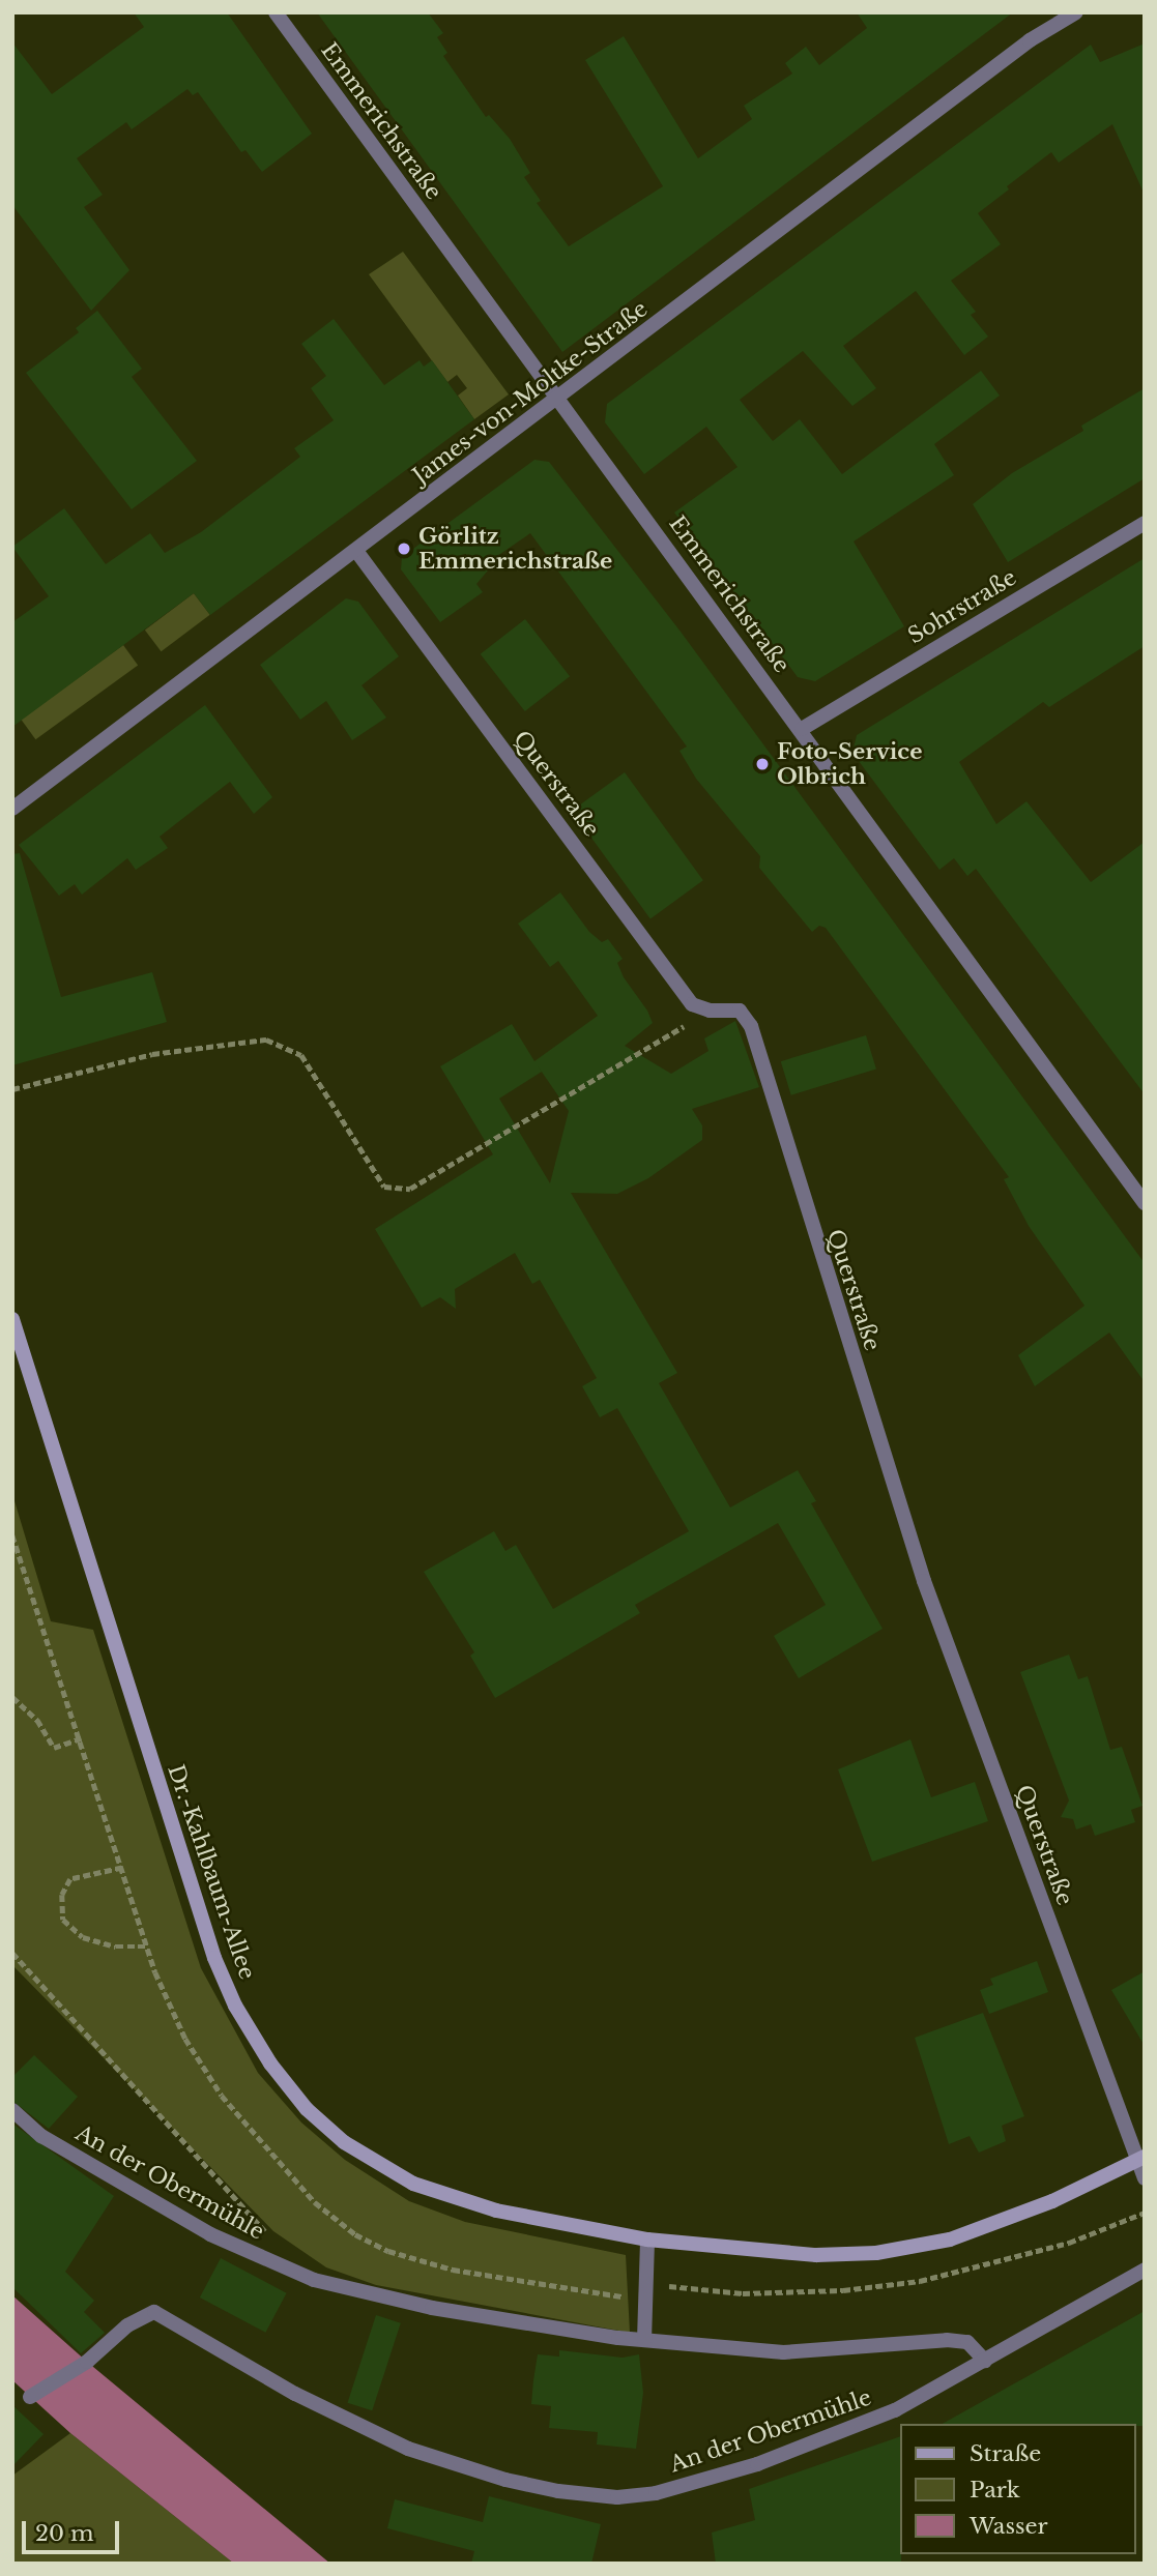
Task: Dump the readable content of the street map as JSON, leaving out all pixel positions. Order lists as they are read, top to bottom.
{
  "streets": {
    "main road": ["Dr.-Kahlbaum-Allee"],
    "street": [
      "Emmerichstraße",
      "James-von-Moltke-Straße",
      "Sohrstraße",
      "Querstraße",
      "An der Obermühle"
    ]
  },
  "crossings": [
    ["Emmerichstraße", "James-von-Moltke-Straße"],
    ["Emmerichstraße", "Sohrstraße"],
    ["James-von-Moltke-Straße", "Querstraße"],
    ["Querstraße", "Dr.-Kahlbaum-Allee"]
  ],
  "places": ["Görlitz Emmerichstraße", "Foto-Service Olbrich"],
  "legend": ["Straße", "Park", "Wasser"],
  "scale_bar": "20 m"
}
